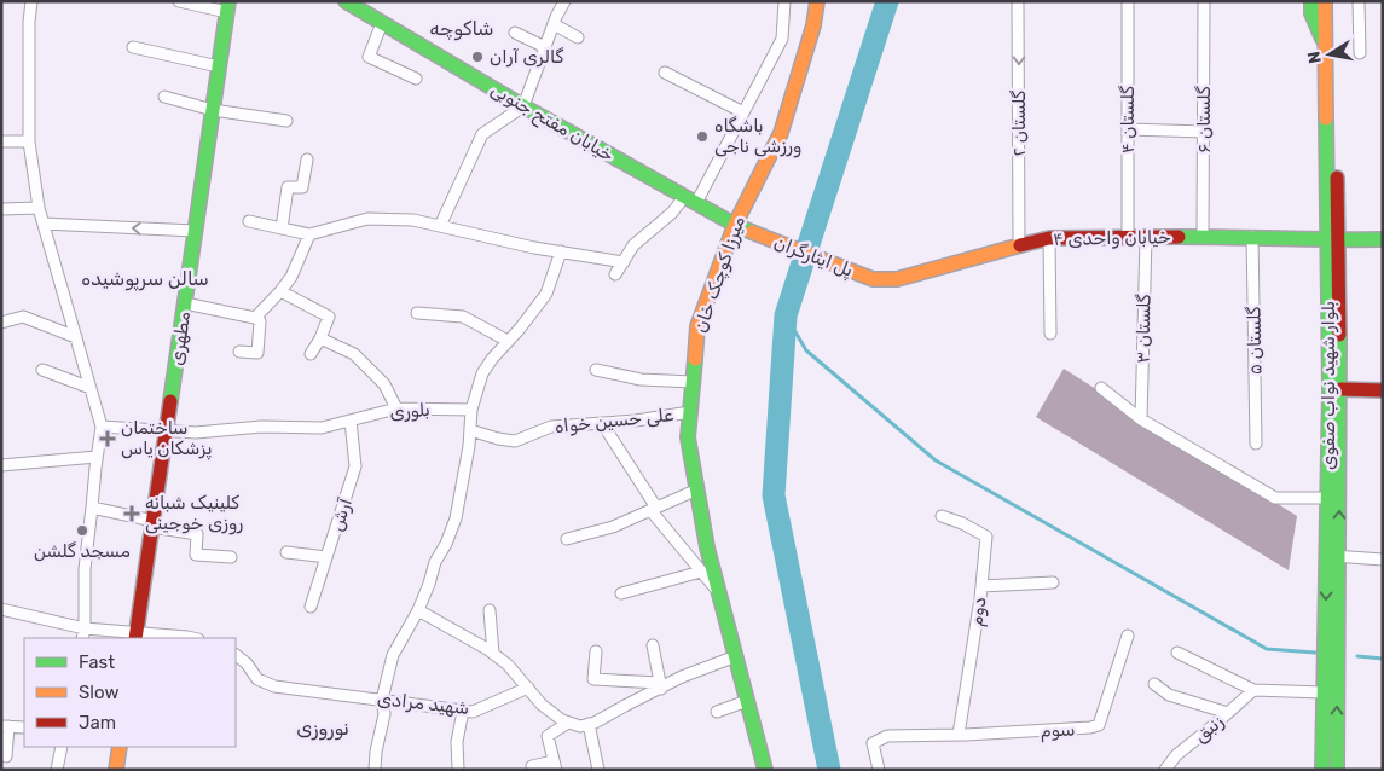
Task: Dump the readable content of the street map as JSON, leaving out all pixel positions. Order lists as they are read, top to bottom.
{
  "streets": {
    "main road": [
      "خیابان مفتح جنوبی",
      "خیابان واحدی ۴",
      "پل ایثارگران",
      "میرزا کوچک خان",
      "مطهری",
      "بلوار شهید نواب صفوی"
    ],
    "street": [
      "گلستان ۴",
      "گلستان ۶",
      "گلستان ۲",
      "گلستان ۳",
      "گلستان ۵",
      "بلوری",
      "علی حسین خواه",
      "آرش",
      "دوم",
      "شهید مرادی",
      "زنبق",
      "سوم"
    ]
  },
  "crossings": [
    ["گلستان ۴", "خیابان واحدی ۴"],
    ["گلستان ۶", "خیابان واحدی ۴"],
    ["خیابان مفتح جنوبی", "پل ایثارگران"],
    ["خیابان مفتح جنوبی", "میرزا کوچک خان"],
    ["گلستان ۲", "خیابان واحدی ۴"],
    ["خیابان واحدی ۴", "پل ایثارگران"],
    ["خیابان واحدی ۴", "گلستان ۳"],
    ["خیابان واحدی ۴", "گلستان ۵"],
    ["خیابان واحدی ۴", "بلوار شهید نواب صفوی"],
    ["میرزا کوچک خان", "علی حسین خواه"],
    ["مطهری", "بلوری"],
    ["بلوری", "آرش"],
    ["دوم", "سوم"]
  ],
  "one_way": ["گلستان ۲"],
  "districts": ["شاکوچه", "سالن سرپوشیده", "نوروزی"],
  "places": {
    "other": ["گالری آران", "باشگاه ورزشی ناجی", "مسجد گلشن"],
    "health": ["ساختمان پزشکان یاس", "کلینیک شبانه روزی خوجینی"]
  },
  "legend": ["Fast", "Slow", "Jam"],
  "north": "left"
}
